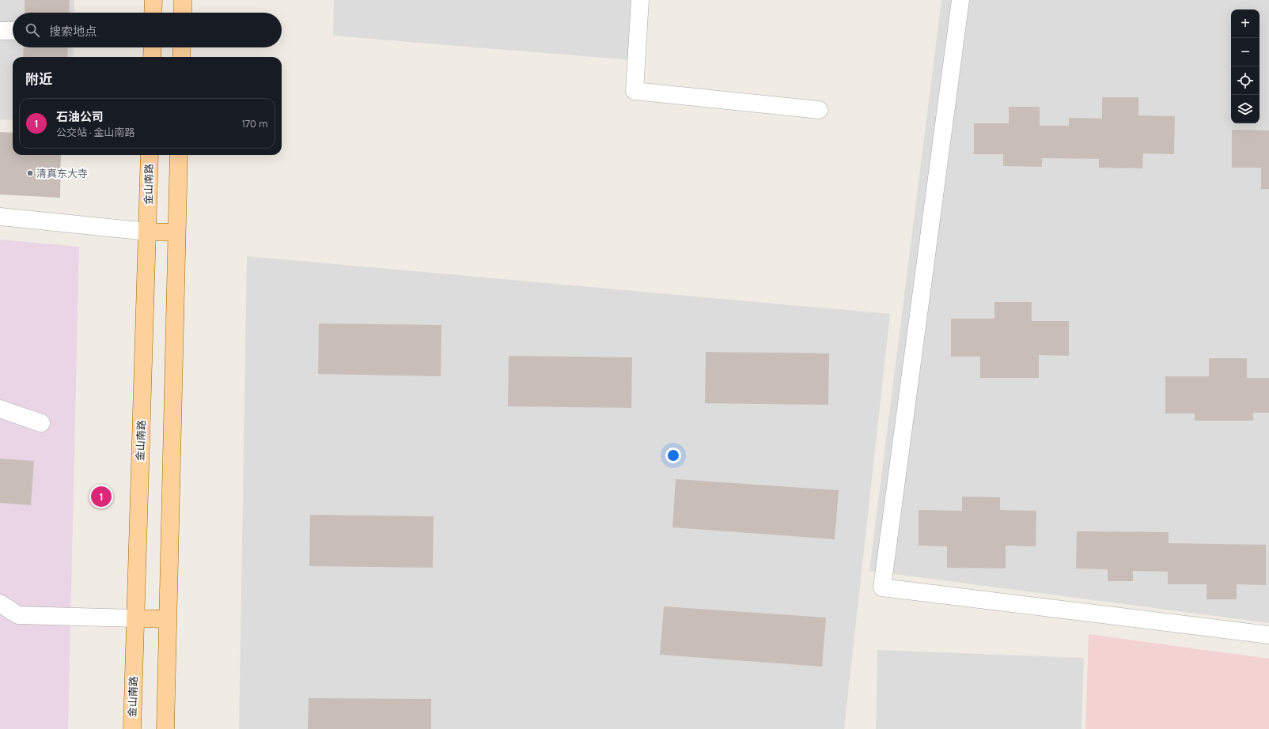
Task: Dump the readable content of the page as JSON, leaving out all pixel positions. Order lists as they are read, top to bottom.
{
  "streets": {
    "main road": ["金山南路"]
  },
  "places": ["清真东大寺"],
  "page": {
    "map_buttons": ["+", "−"],
    "search": "搜索地点",
    "heading": "附近",
    "list": [
      {
        "mark": "1",
        "name": "石油公司",
        "note": "公交站 · 金山南路",
        "value": "170 m"
      }
    ],
    "pins": "1"
  }
}
